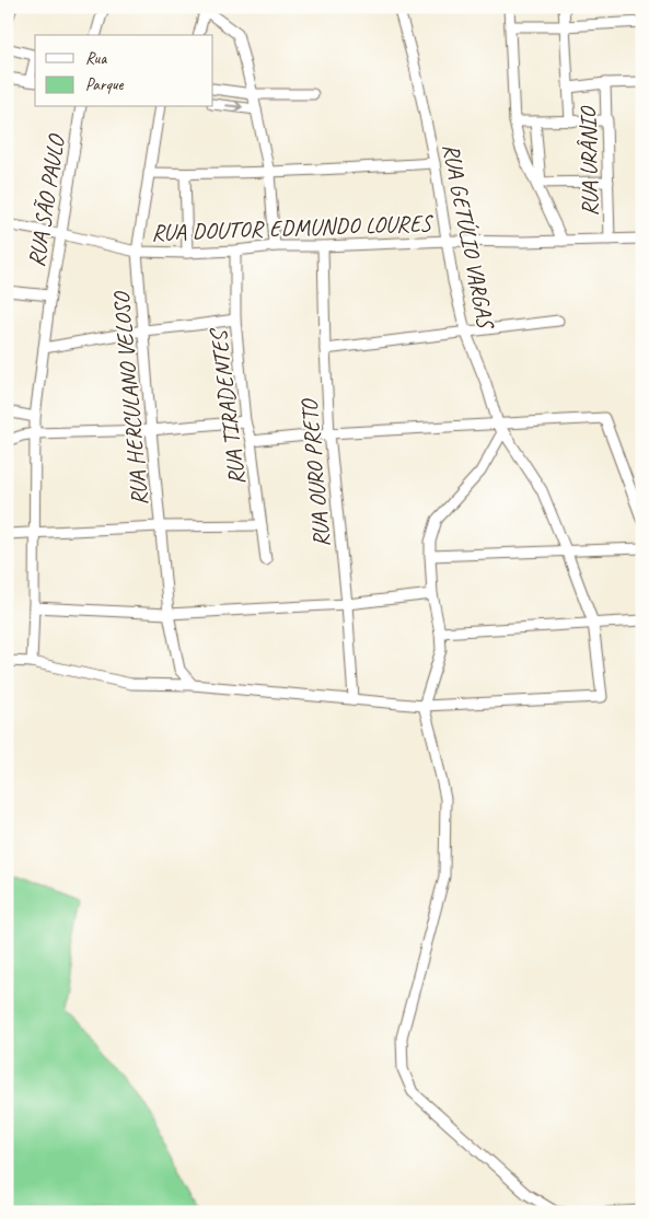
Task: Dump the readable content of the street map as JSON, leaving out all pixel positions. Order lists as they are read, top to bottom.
{
  "streets": {
    "street": [
      "RUA URÂNIO",
      "RUA SÃO PAULO",
      "RUA DOUTOR EDMUNDO LOURES",
      "RUA GETÚLIO VARGAS",
      "RUA HERCULANO VELOSO",
      "RUA TIRADENTES",
      "RUA OURO PRETO"
    ]
  },
  "crossings": [
    ["RUA URÂNIO", "RUA DOUTOR EDMUNDO LOURES"],
    ["RUA SÃO PAULO", "RUA DOUTOR EDMUNDO LOURES"],
    ["RUA DOUTOR EDMUNDO LOURES", "RUA GETÚLIO VARGAS"],
    ["RUA DOUTOR EDMUNDO LOURES", "RUA HERCULANO VELOSO"],
    ["RUA DOUTOR EDMUNDO LOURES", "RUA TIRADENTES"],
    ["RUA DOUTOR EDMUNDO LOURES", "RUA OURO PRETO"]
  ],
  "legend": ["Rua", "Parque"]
}
